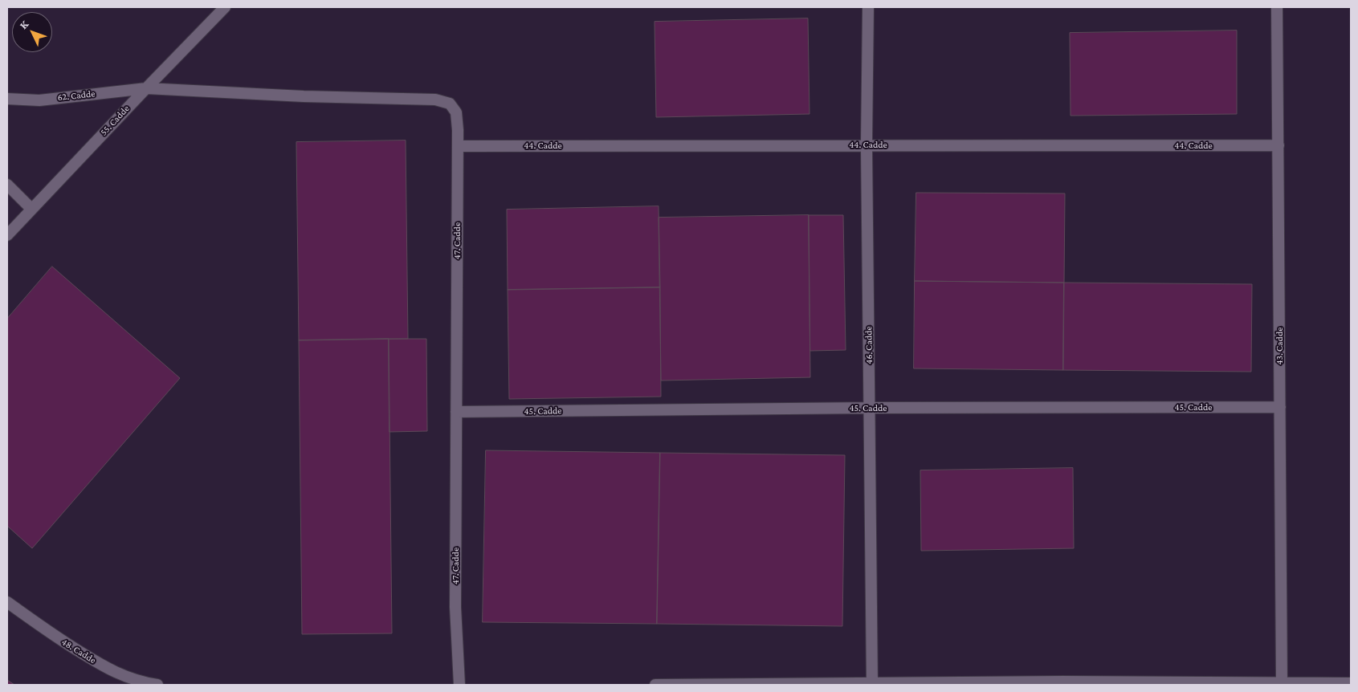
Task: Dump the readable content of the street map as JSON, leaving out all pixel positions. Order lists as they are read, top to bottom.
{
  "streets": {
    "street": [
      "62. Cadde",
      "55. Cadde",
      "44. Cadde",
      "47. Cadde",
      "46. Cadde",
      "43. Cadde",
      "45. Cadde",
      "48. Cadde"
    ]
  },
  "crossings": [
    ["62. Cadde", "55. Cadde"],
    ["62. Cadde", "47. Cadde"],
    ["55. Cadde", "47. Cadde"],
    ["44. Cadde", "47. Cadde"],
    ["44. Cadde", "46. Cadde"],
    ["44. Cadde", "43. Cadde"],
    ["47. Cadde", "45. Cadde"],
    ["46. Cadde", "45. Cadde"],
    ["43. Cadde", "45. Cadde"]
  ],
  "north": "top left"
}
